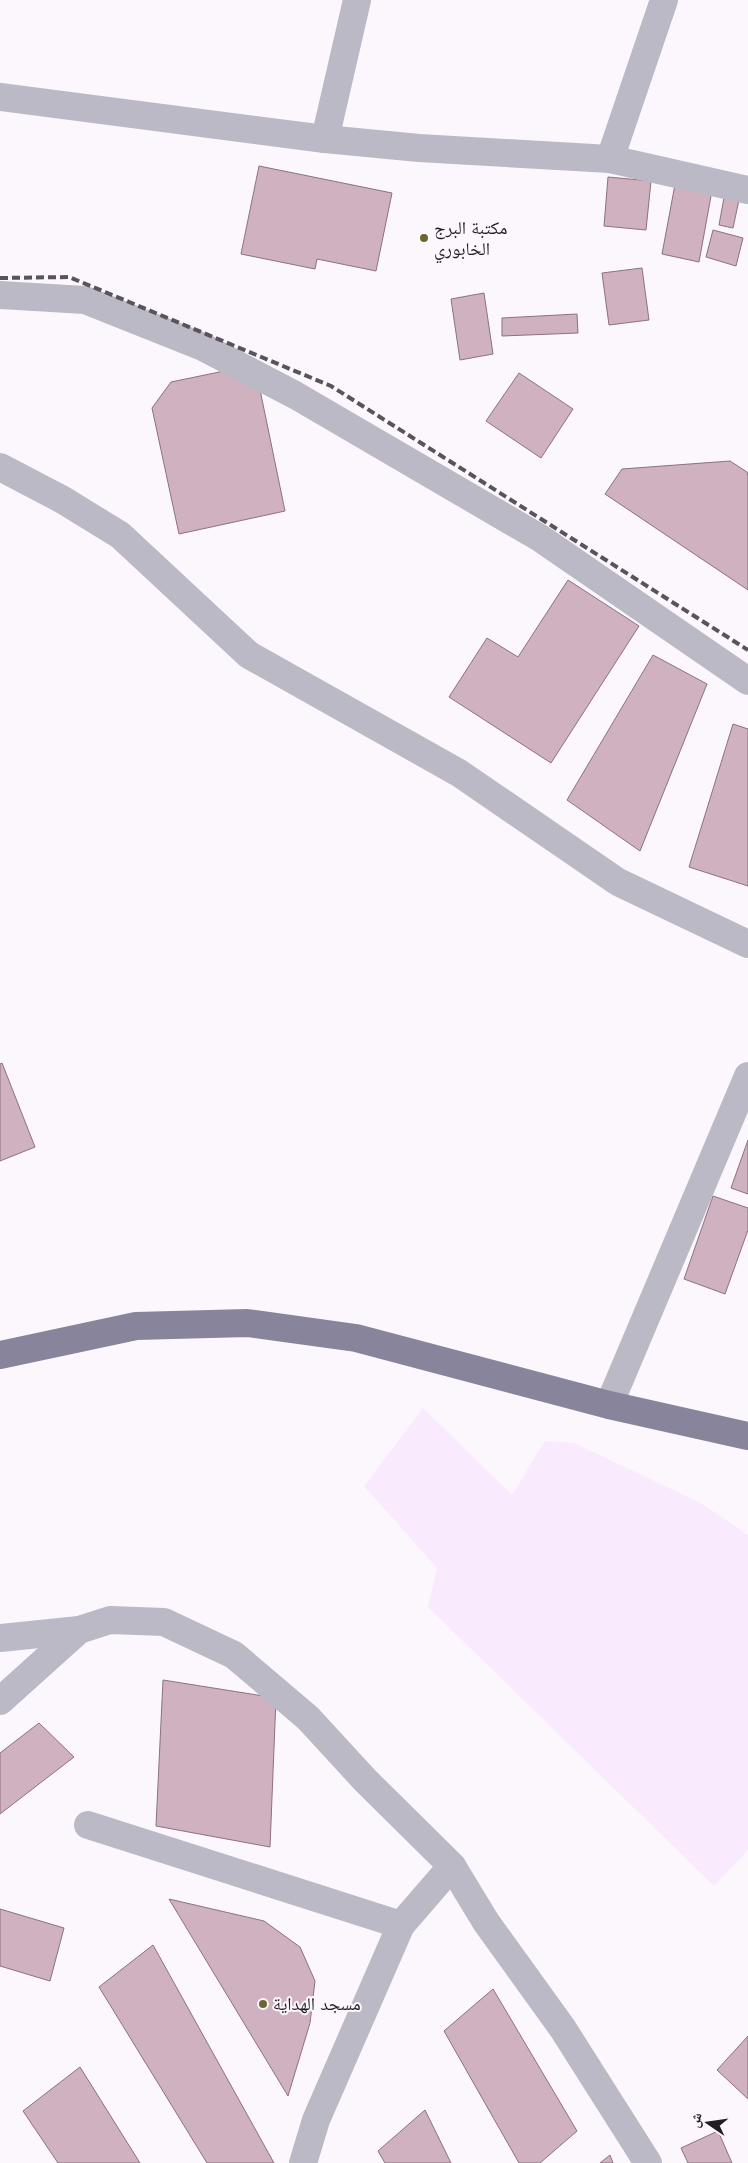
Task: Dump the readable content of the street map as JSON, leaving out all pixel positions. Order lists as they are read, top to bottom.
{
  "places": ["مكتبة البرج الخابوري", "مسجد الهداية"],
  "north": "left"
}
